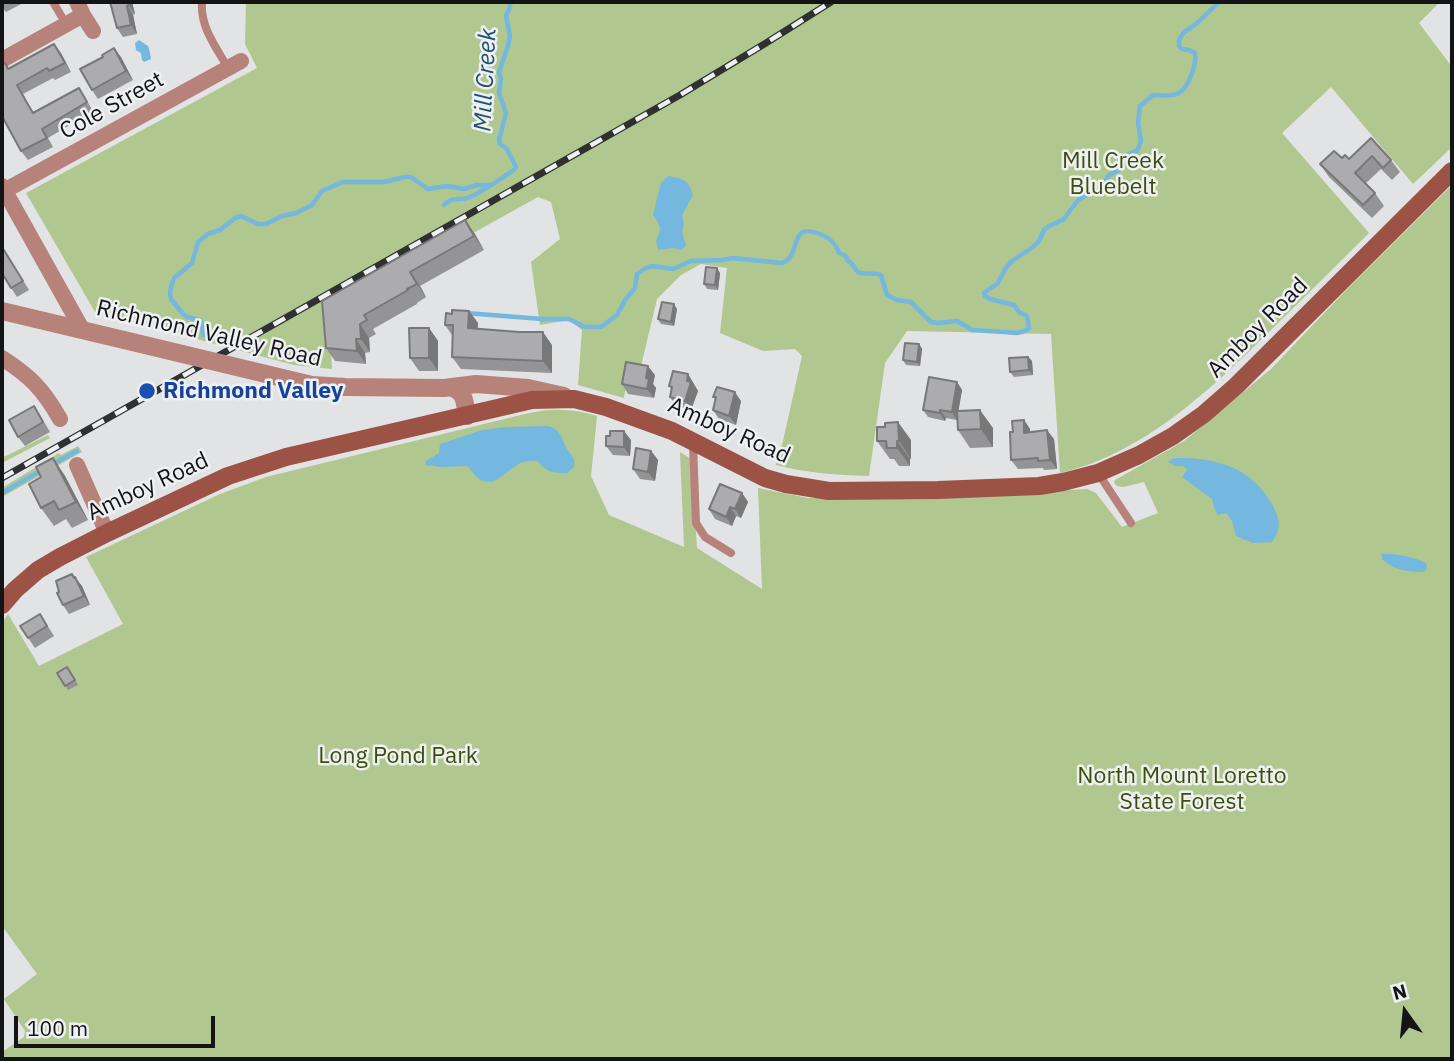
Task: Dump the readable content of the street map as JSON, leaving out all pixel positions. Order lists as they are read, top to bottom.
{
  "streets": {
    "main road": ["Amboy Road"],
    "street": ["Cole Street", "Richmond Valley Road"]
  },
  "crossings": [
    ["Amboy Road", "Richmond Valley Road"]
  ],
  "water": ["Mill Creek"],
  "parks": ["Mill Creek Bluebelt", "Long Pond Park", "North Mount Loretto State Forest"],
  "places": ["Richmond Valley"],
  "scale_bar": "100 m",
  "north": "top"
}
